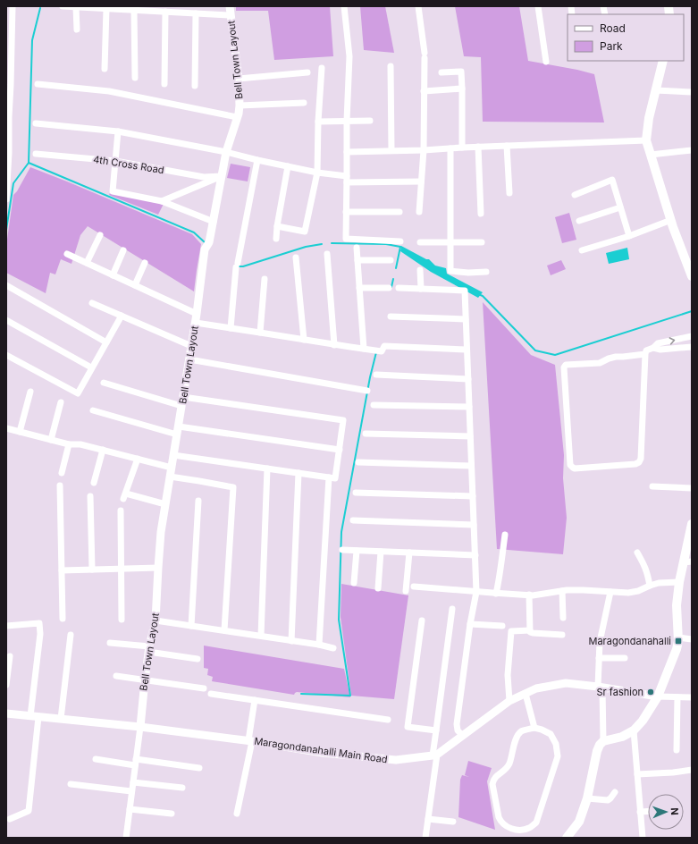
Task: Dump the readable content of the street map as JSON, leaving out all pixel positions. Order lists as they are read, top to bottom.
{
  "streets": {
    "street": ["Bell Town Layout", "4th Cross Road", "Maragondanahalli Main Road"]
  },
  "crossings": [
    ["Bell Town Layout", "4th Cross Road"],
    ["Bell Town Layout", "Maragondanahalli Main Road"]
  ],
  "places": {
    "transit": ["Maragondanahalli"],
    "other": ["Sr fashion"]
  },
  "legend": ["Road", "Park"],
  "north": "right"
}
